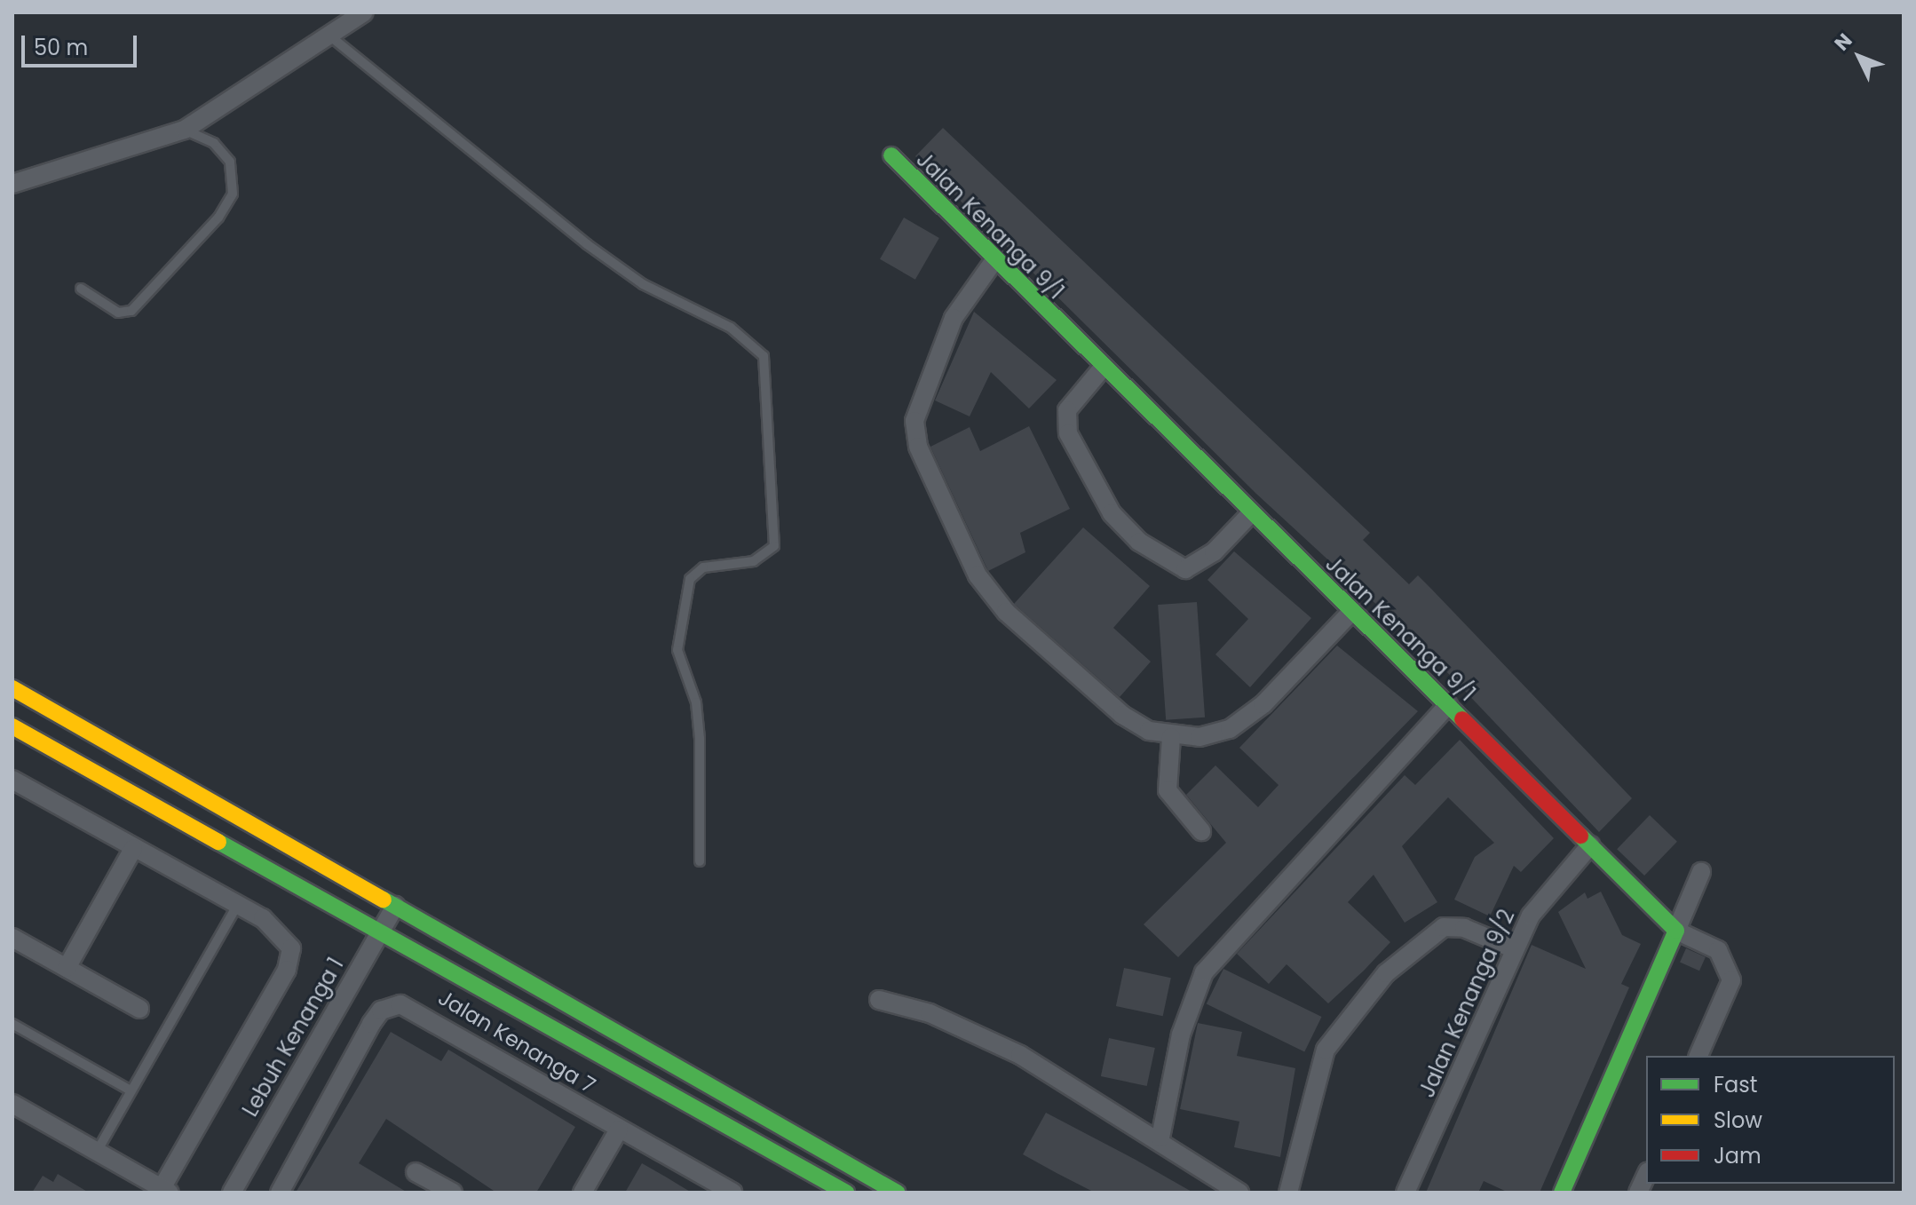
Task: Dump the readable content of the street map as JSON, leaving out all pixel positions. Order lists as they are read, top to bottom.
{
  "streets": {
    "street": [
      "Jalan Kenanga 9/1",
      "Jalan Kenanga 9/2",
      "Lebuh Kenanga 1",
      "Jalan Kenanga 7"
    ]
  },
  "crossings": [
    ["Jalan Kenanga 9/1", "Jalan Kenanga 9/2"]
  ],
  "legend": ["Fast", "Slow", "Jam"],
  "scale_bar": "50 m",
  "north": "top left"
}
